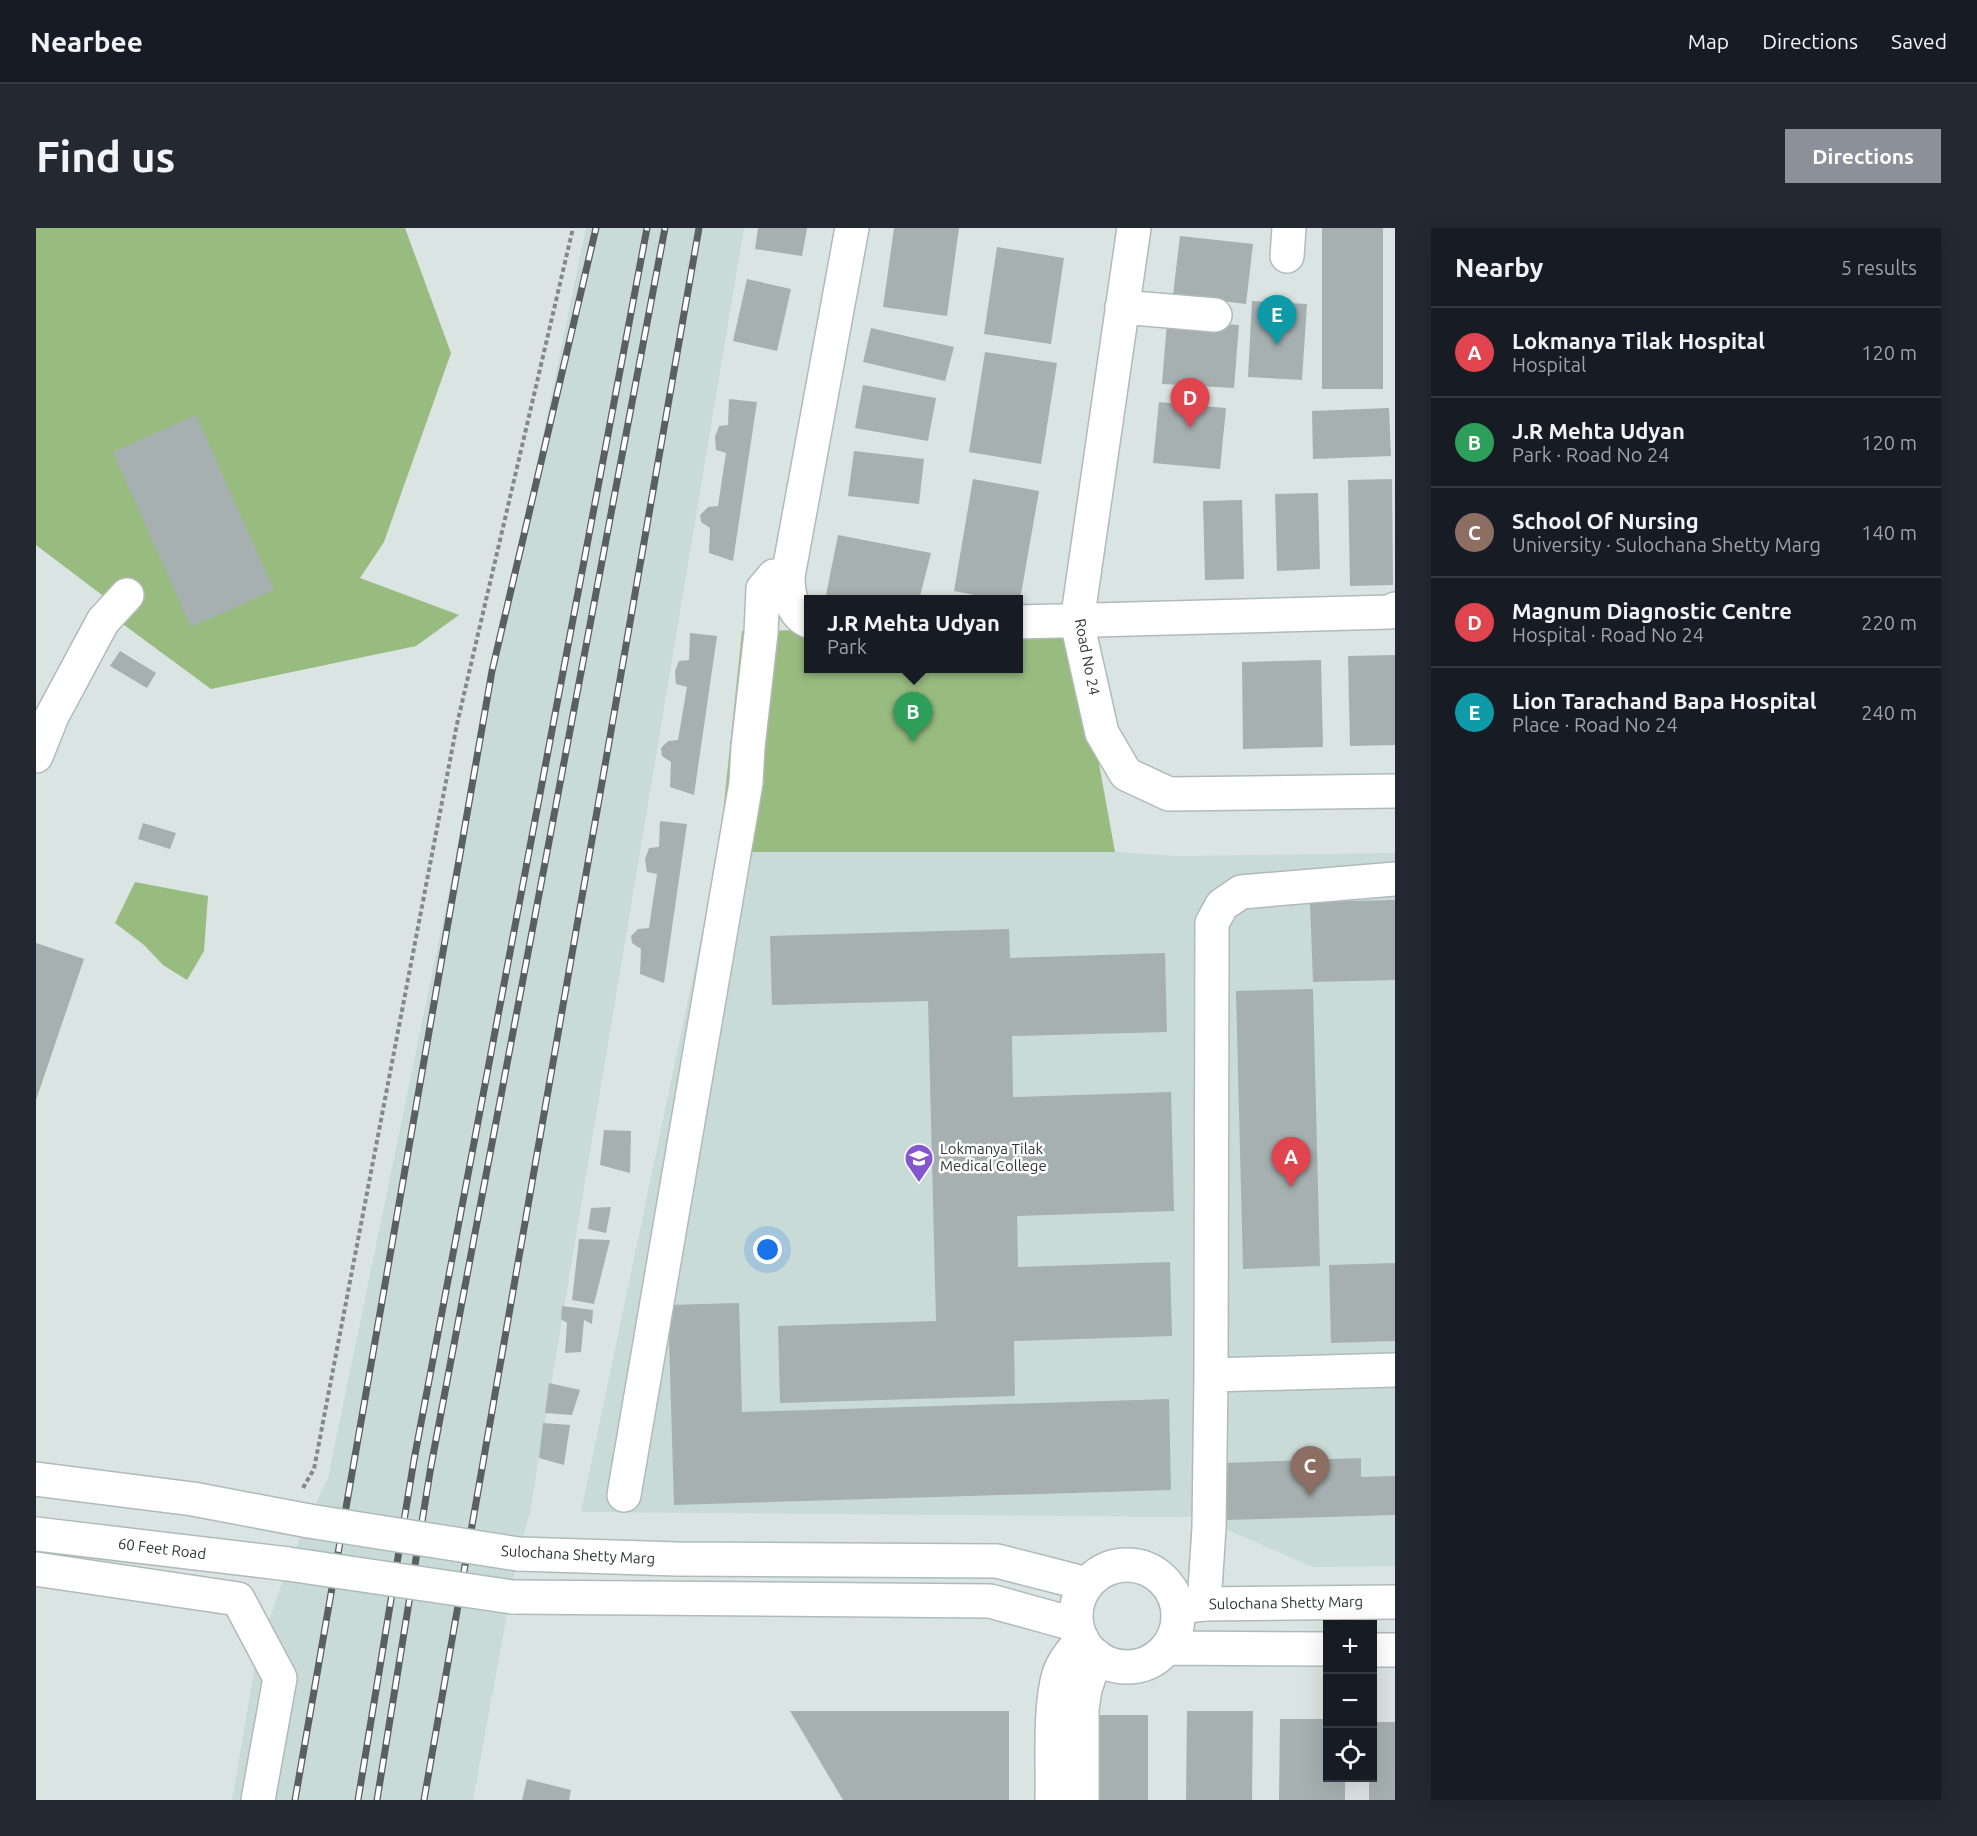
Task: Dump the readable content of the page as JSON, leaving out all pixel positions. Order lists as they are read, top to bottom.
{
  "streets": {
    "main road": ["Road No 24", "60 Feet Road", "Sulochana Shetty Marg"]
  },
  "crossings": [
    ["60 Feet Road", "Sulochana Shetty Marg"]
  ],
  "places": {
    "school or university": ["Lokmanya Tilak Medical College"]
  },
  "page": {
    "header": "Nearbee",
    "nav": ["Map", "Directions", "Saved"],
    "buttons": "Directions",
    "title": "Find us",
    "heading": ["Nearby", "5 results"],
    "pins": [
      "E",
      "D",
      "B",
      "A",
      "C"
    ],
    "list": [
      {
        "mark": "A",
        "name": "Lokmanya Tilak Hospital",
        "note": "Hospital",
        "value": "120 m"
      },
      {
        "mark": "B",
        "name": "J.R Mehta Udyan",
        "note": "Park · Road No 24",
        "value": "120 m"
      },
      {
        "mark": "C",
        "name": "School Of Nursing",
        "note": "University · Sulochana Shetty Marg",
        "value": "140 m"
      },
      {
        "mark": "D",
        "name": "Magnum Diagnostic Centre",
        "note": "Hospital · Road No 24",
        "value": "220 m"
      },
      {
        "mark": "E",
        "name": "Lion Tarachand Bapa Hospital",
        "note": "Place · Road No 24",
        "value": "240 m"
      }
    ],
    "popup": ["J.R Mehta Udyan", "Park"],
    "map_buttons": ["+", "−"]
  }
}
